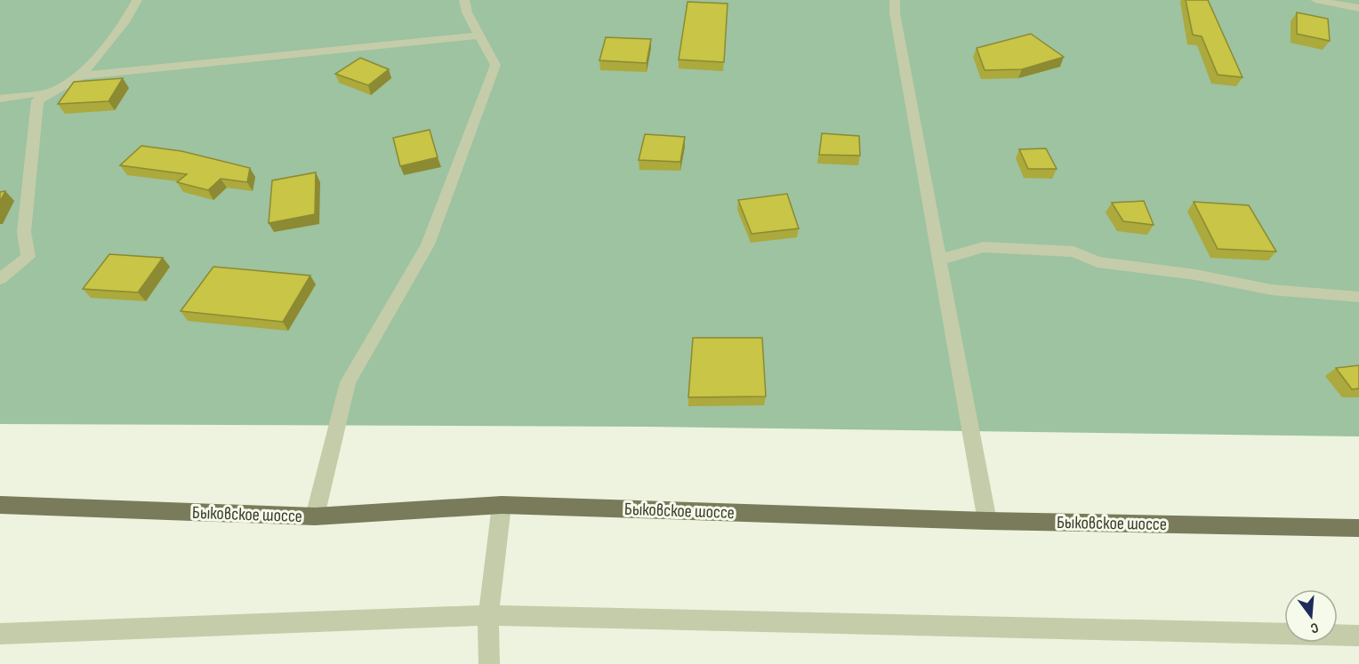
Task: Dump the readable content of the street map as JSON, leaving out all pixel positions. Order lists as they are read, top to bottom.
{
  "streets": {
    "main road": ["Быковское шоссе"]
  },
  "north": "bottom"
}
